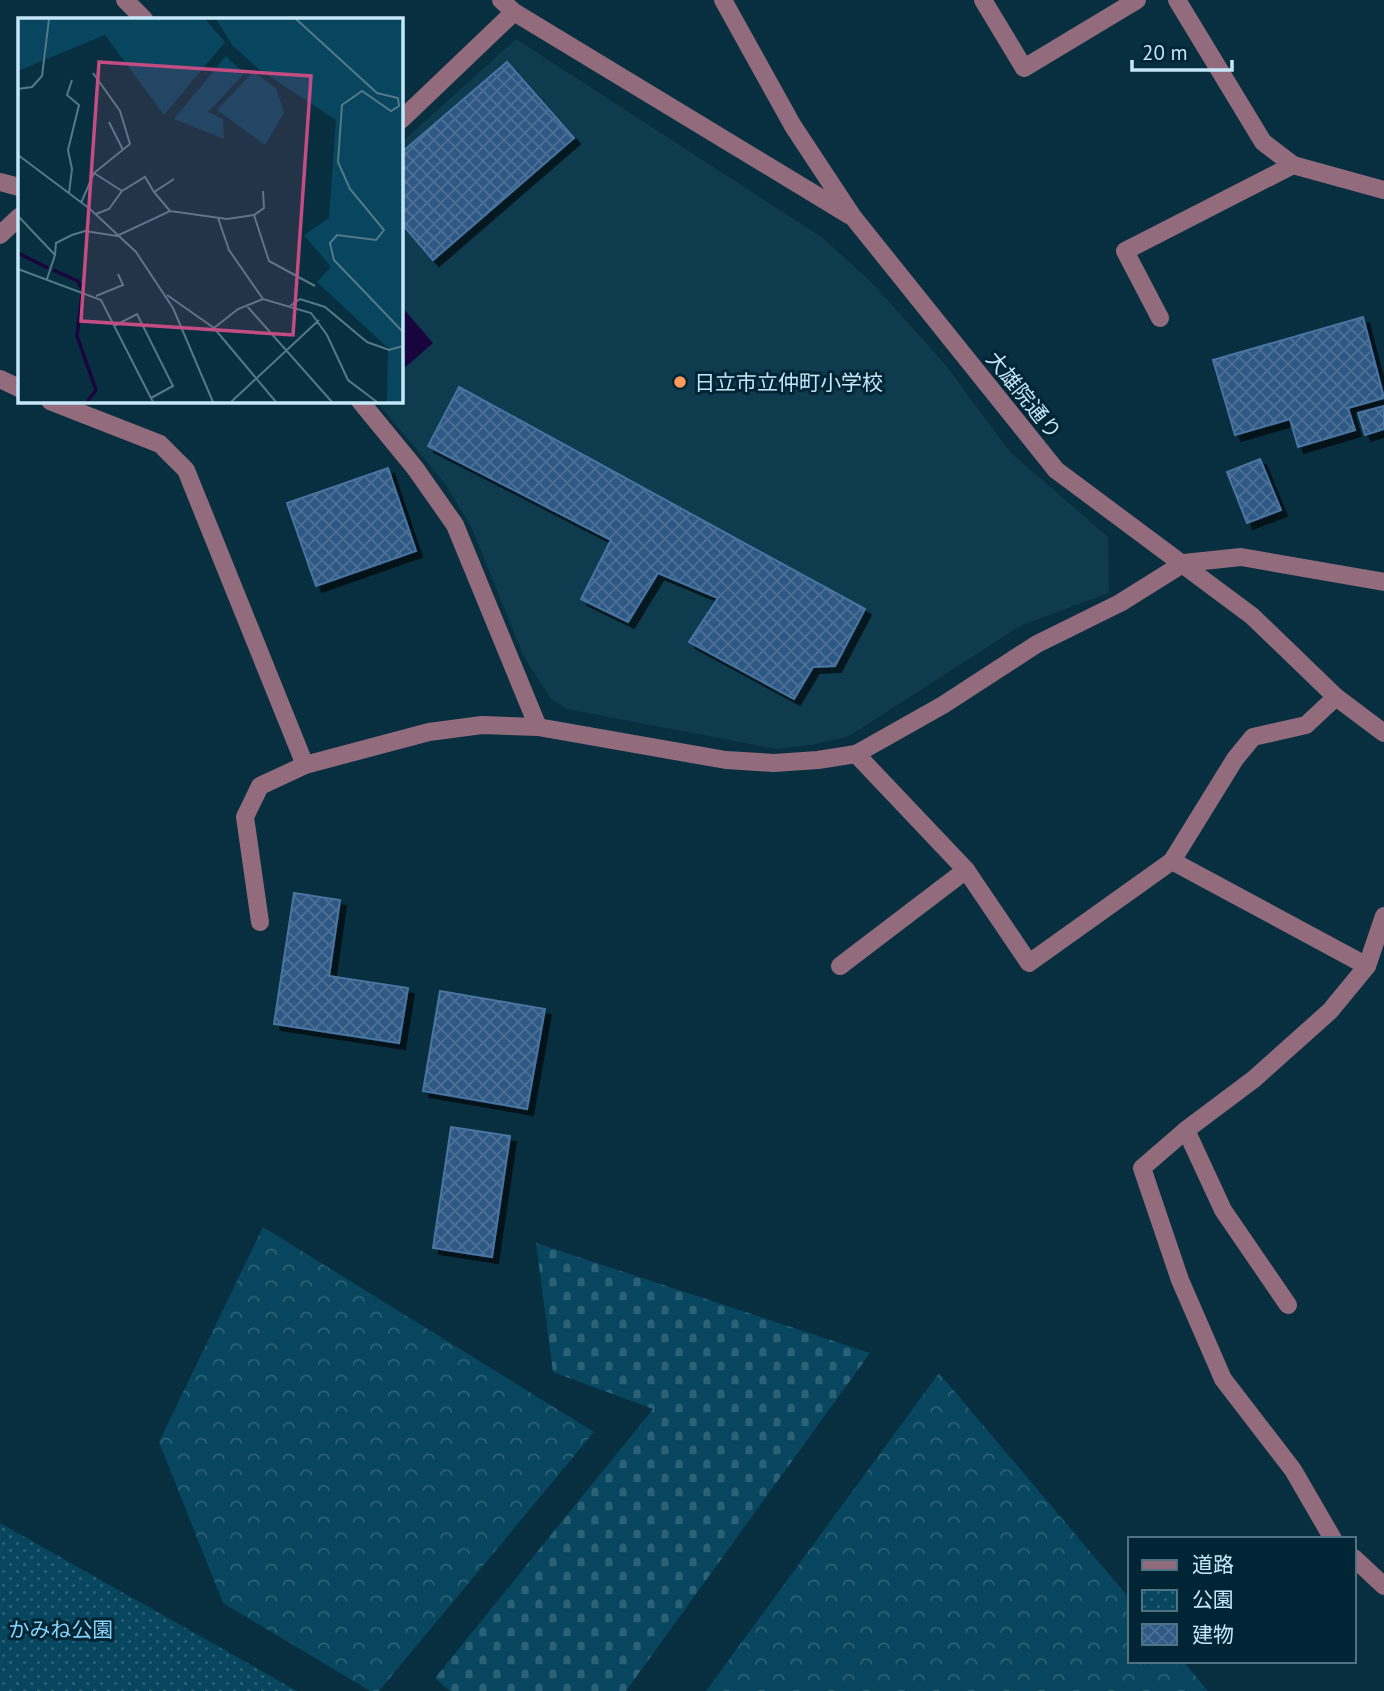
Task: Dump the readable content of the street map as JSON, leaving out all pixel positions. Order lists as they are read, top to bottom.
{
  "streets": {
    "street": ["大雄院通り"]
  },
  "parks": ["かみね公園"],
  "places": ["日立市立仲町小学校"],
  "legend": ["道路", "公園", "建物"],
  "scale_bar": "20 m"
}
